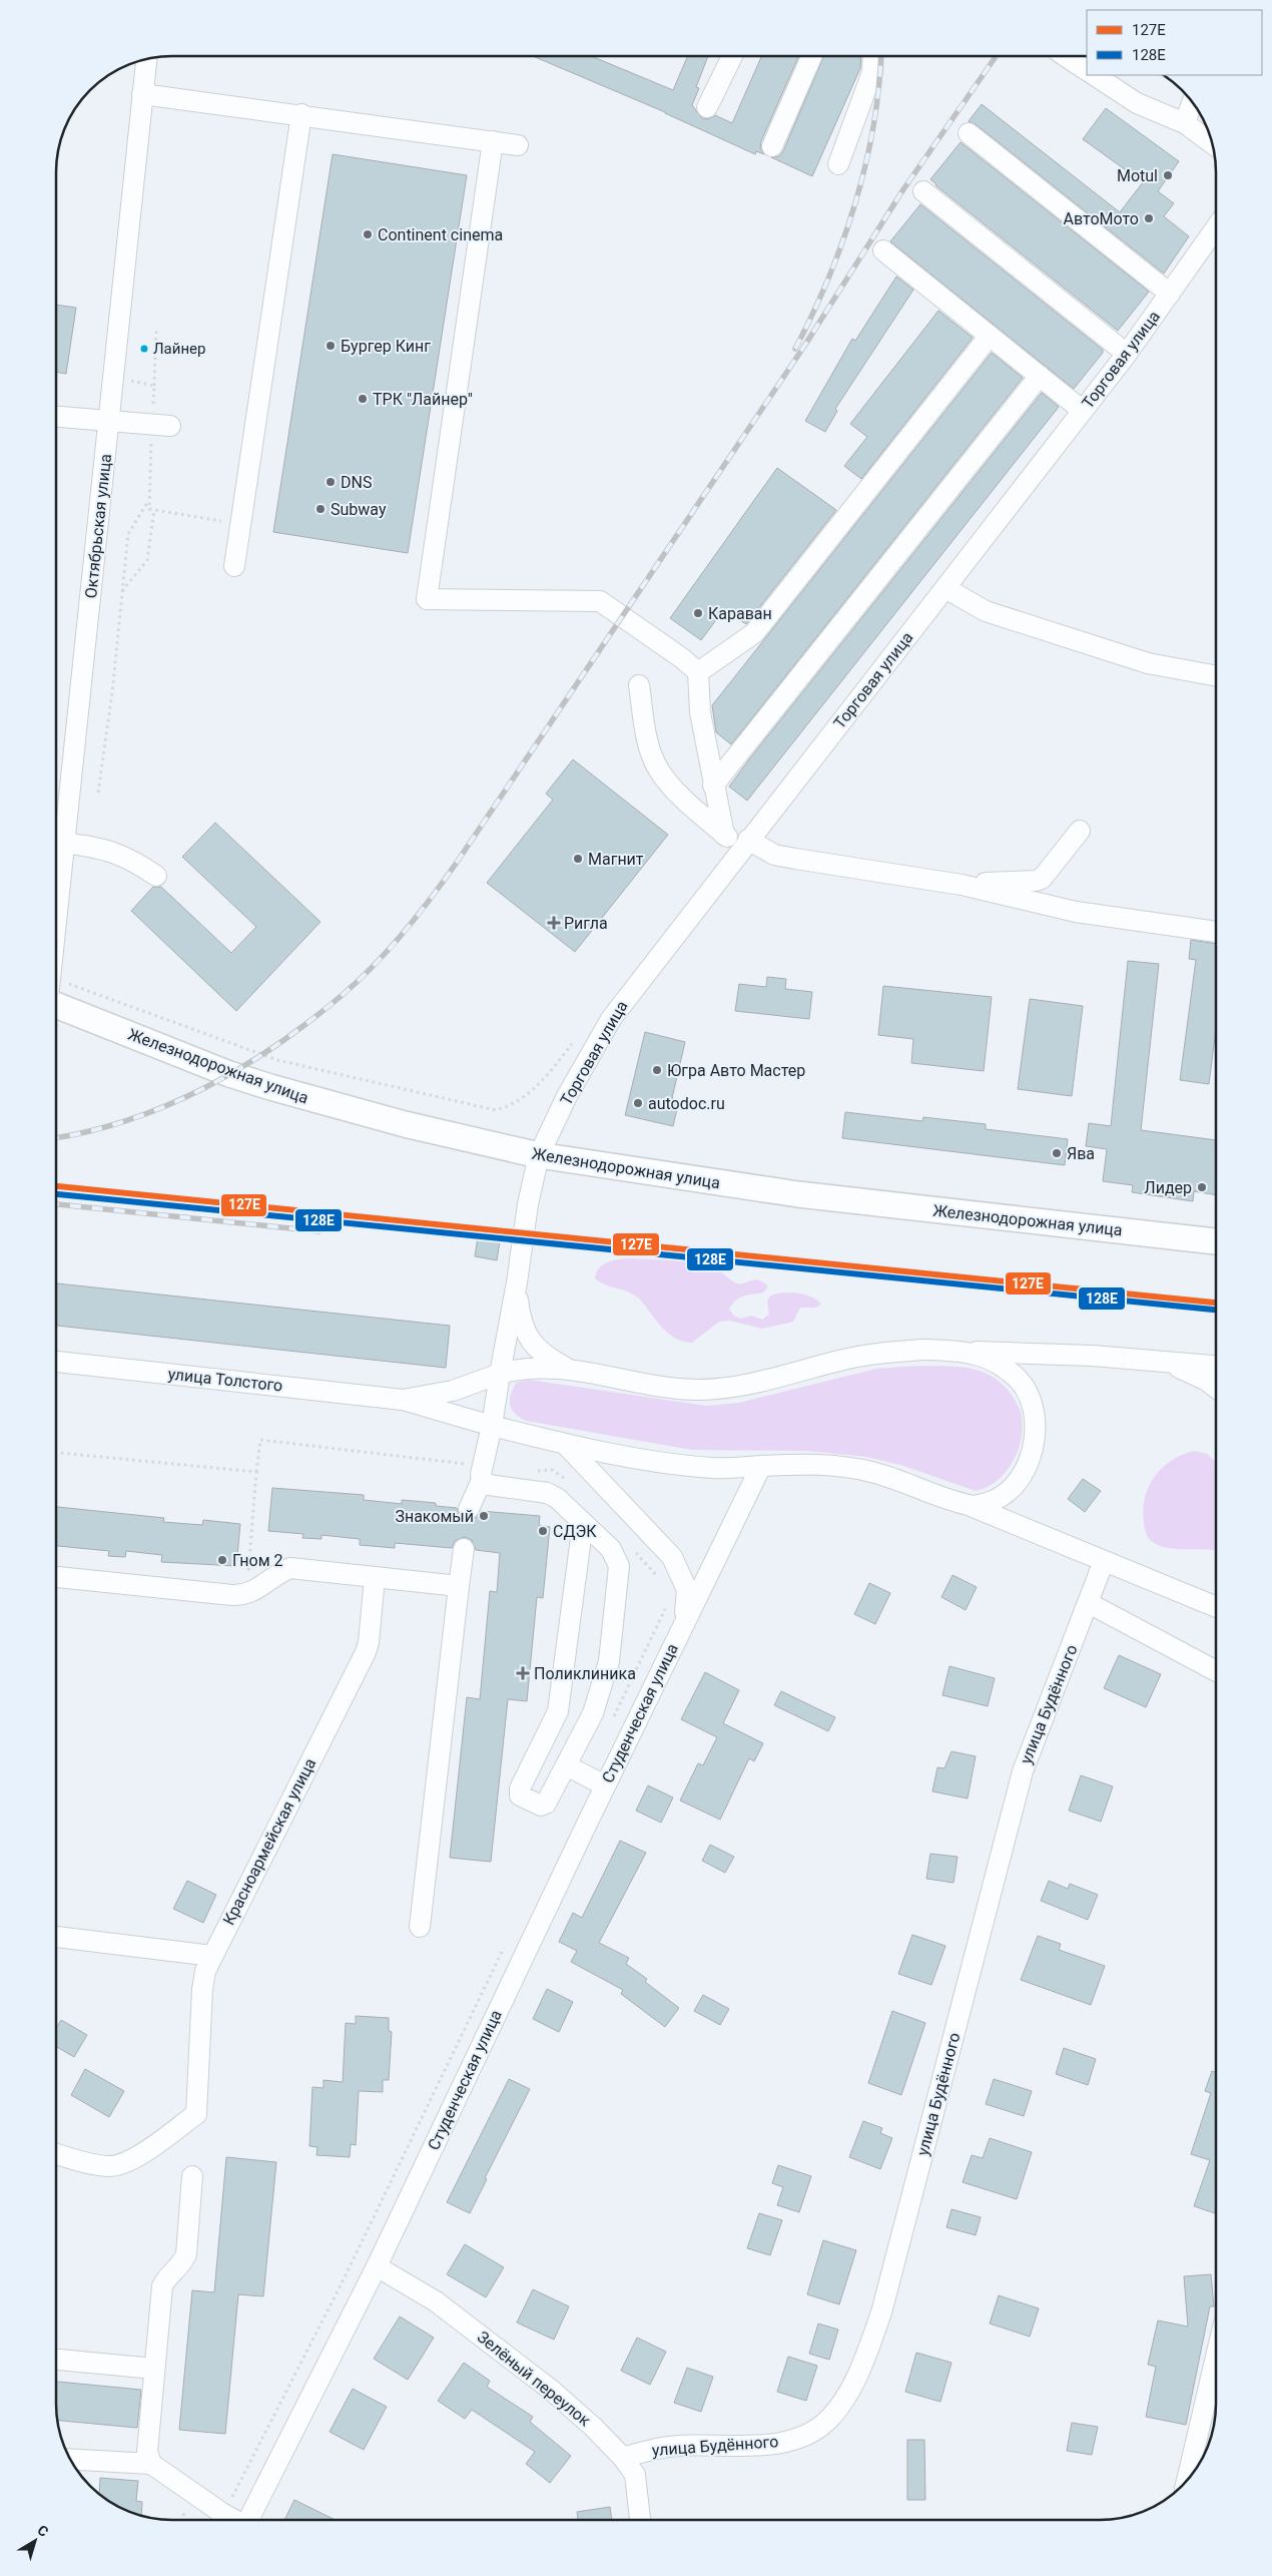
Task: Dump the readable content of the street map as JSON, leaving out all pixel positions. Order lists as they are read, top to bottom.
{
  "streets": {
    "main road": ["Железнодорожная улица"],
    "street": [
      "Торговая улица",
      "Октябрьская улица",
      "улица Толстого",
      "улица Будённого",
      "Студенческая улица",
      "Красноармейская улица",
      "Зелёный переулок"
    ]
  },
  "crossings": [
    ["Торговая улица", "Железнодорожная улица"],
    ["улица Будённого", "Зелёный переулок"],
    ["Студенческая улица", "Зелёный переулок"]
  ],
  "places": {
    "other": [
      "Motul",
      "АвтоМото",
      "Continent cinema",
      "Бургер Кинг",
      "Лайнер",
      "ТРК \"Лайнер\"",
      "DNS",
      "Subway",
      "Караван",
      "Магнит",
      "Югра Авто Мастер",
      "autodoc.ru",
      "Ява",
      "Лидер",
      "Знакомый",
      "СДЭК",
      "Гном 2"
    ],
    "health": ["Ригла", "Поликлиника"]
  },
  "lines": ["transit line 127Е", "transit line 128Е"],
  "legend": ["127Е", "128Е"],
  "north": "top right"
}
